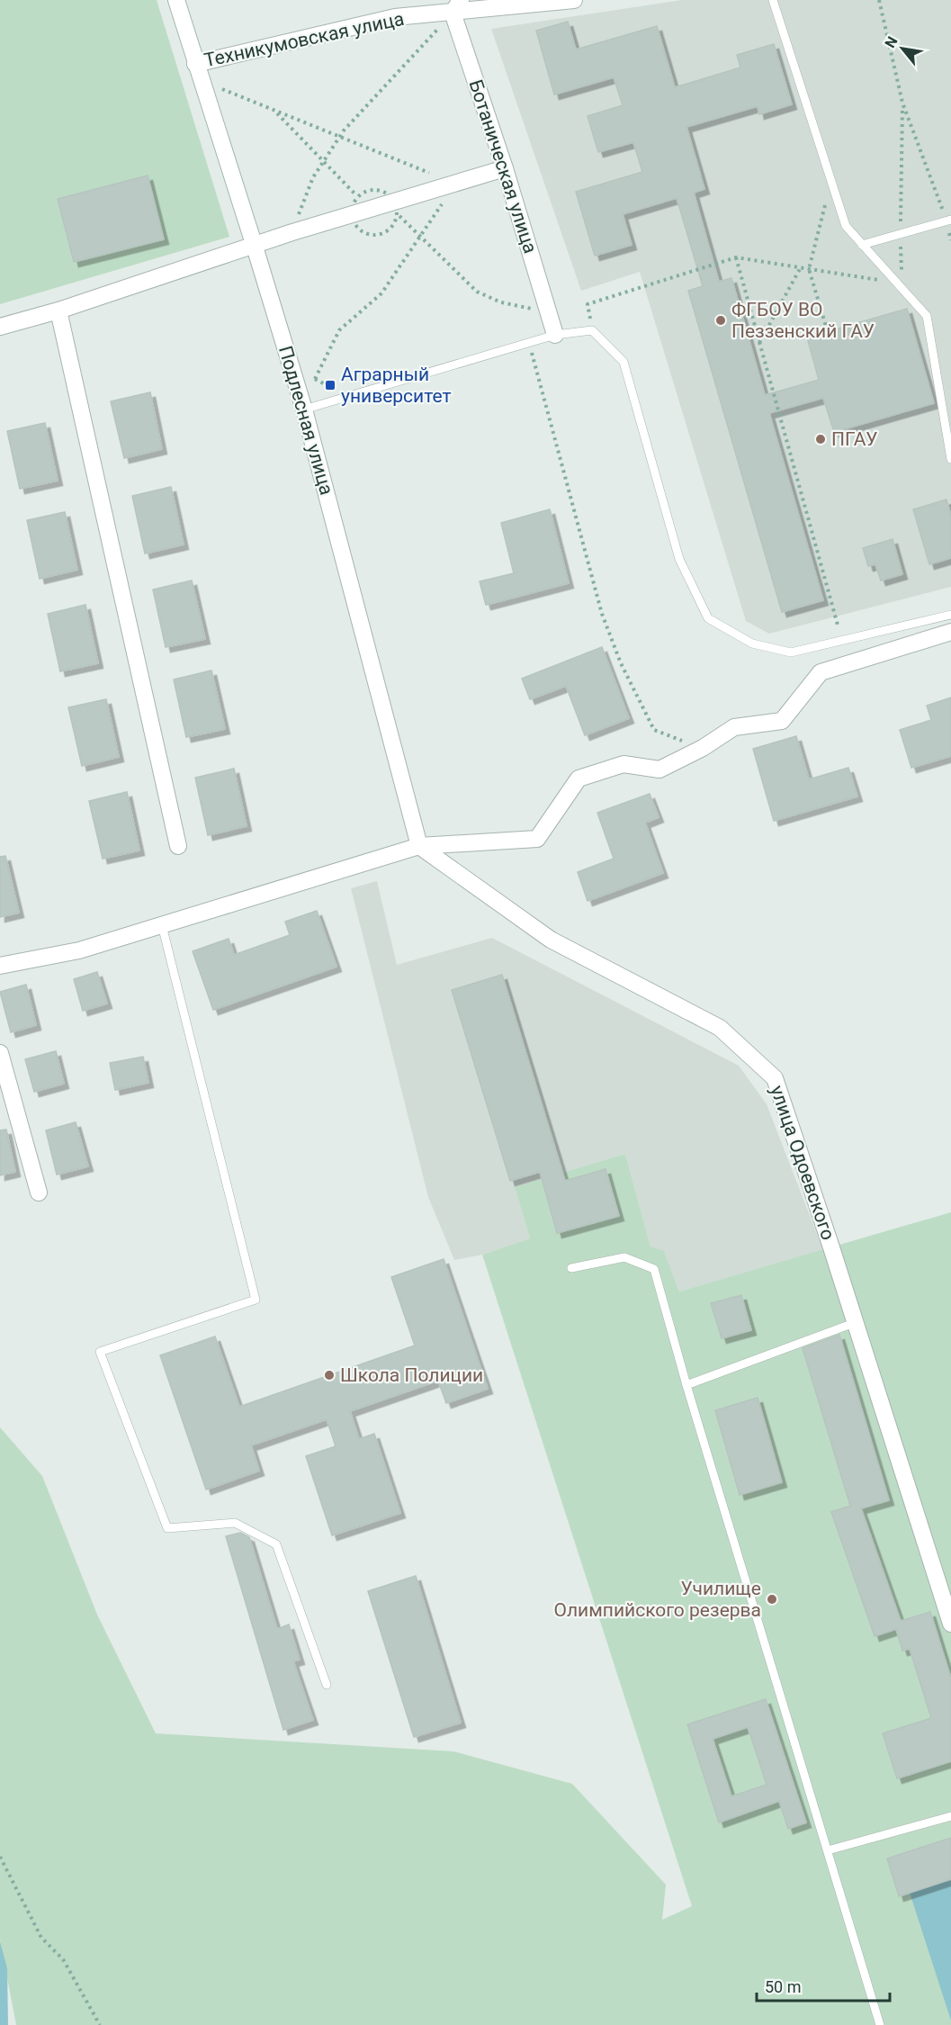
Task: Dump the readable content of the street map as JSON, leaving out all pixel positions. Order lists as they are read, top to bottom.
{
  "streets": {
    "street": [
      "Техникумовская улица",
      "Ботаническая улица",
      "Подлесная улица",
      "улица Одоевского"
    ]
  },
  "crossings": [
    ["Техникумовская улица", "Ботаническая улица"],
    ["Техникумовская улица", "Подлесная улица"],
    ["Подлесная улица", "улица Одоевского"]
  ],
  "places": {
    "other": [
      "ФГБОУ ВО Пеззенский ГАУ",
      "ПГАУ",
      "Школа Полиции",
      "Училище Олимпийского резерва"
    ],
    "transit": ["Аграрный университет"]
  },
  "scale_bar": "50 m",
  "north": "top left"
}
